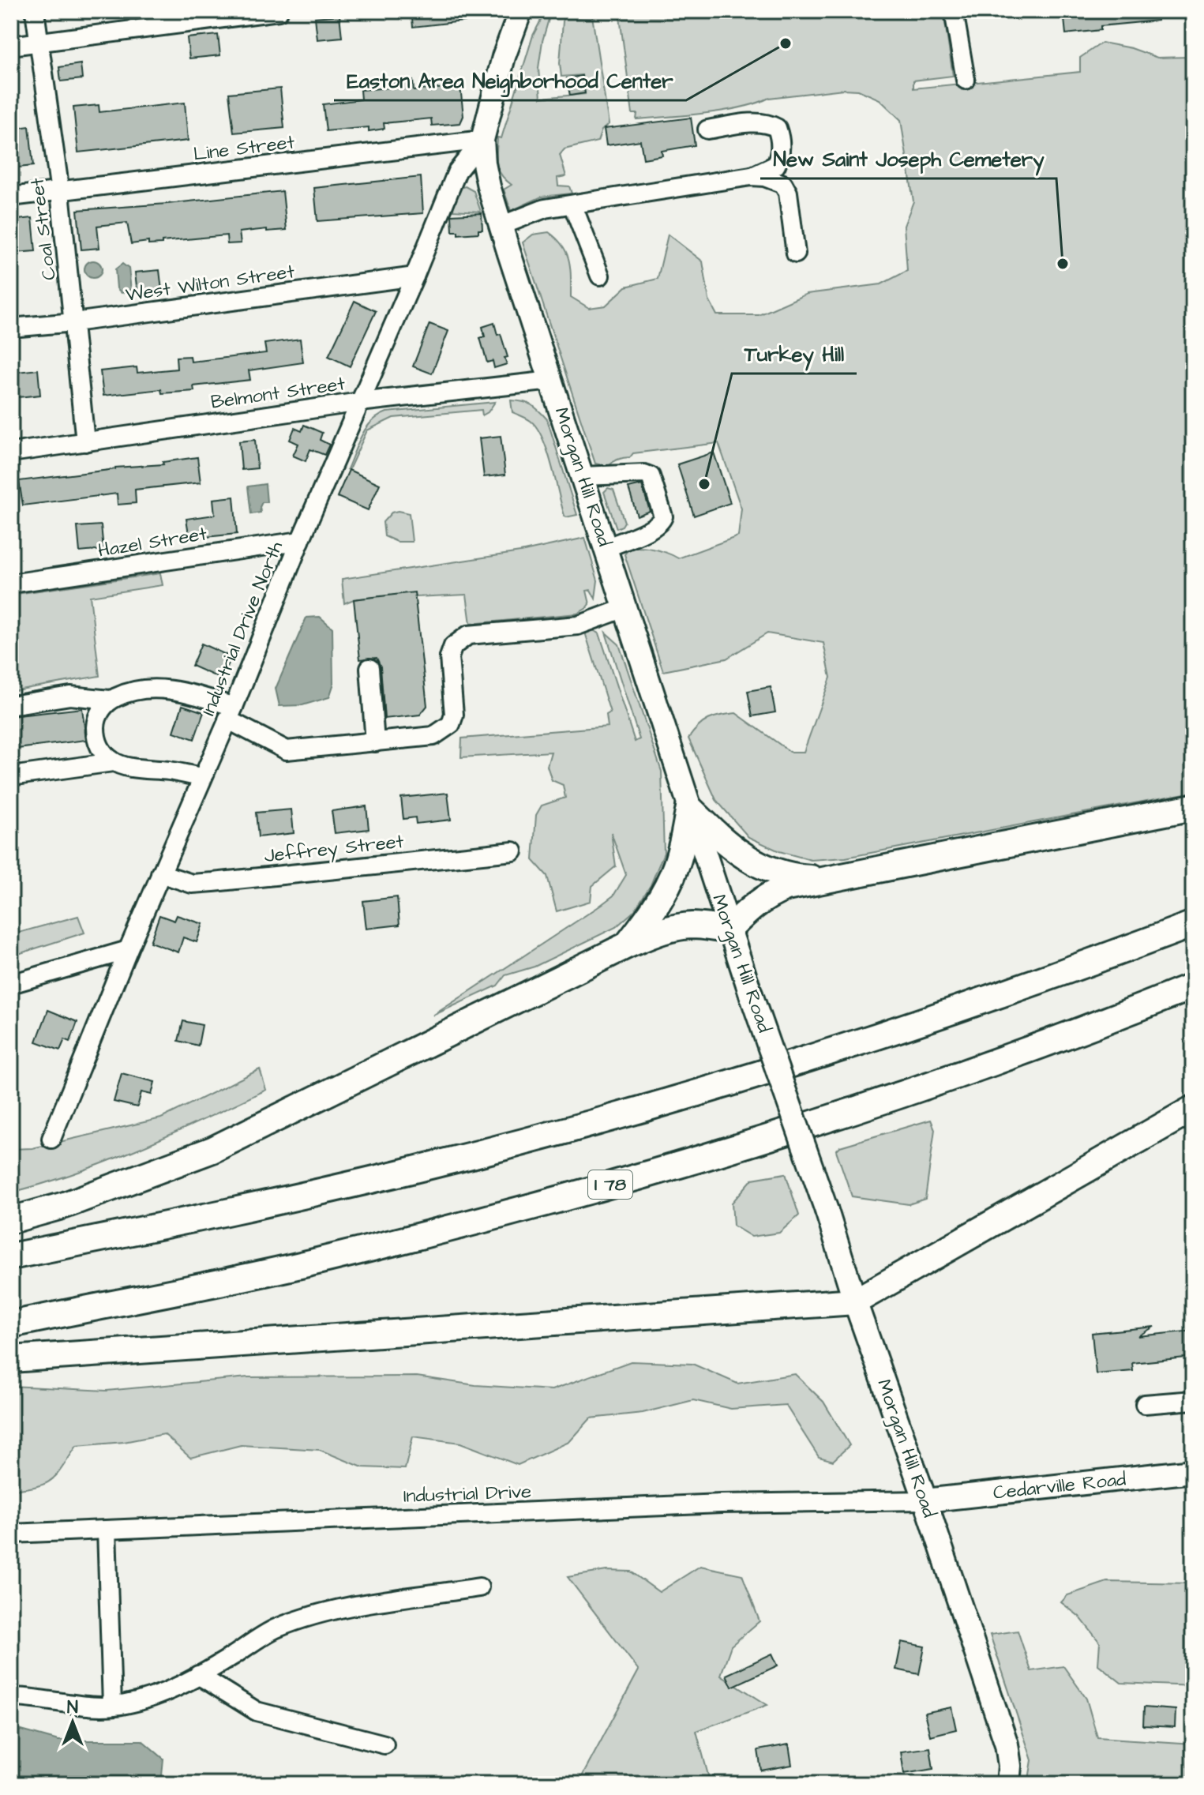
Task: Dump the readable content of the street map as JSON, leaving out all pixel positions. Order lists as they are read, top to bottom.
{
  "streets": {
    "highway": ["I 78"],
    "main road": ["Morgan Hill Road", "Cedarville Road"],
    "street": [
      "Line Street",
      "Coal Street",
      "West Wilton Street",
      "Belmont Street",
      "Hazel Street",
      "Industrial Drive North",
      "Jeffrey Street",
      "Industrial Drive"
    ]
  },
  "crossings": [
    ["Line Street", "Coal Street"],
    ["Line Street", "Morgan Hill Road"],
    ["Line Street", "Industrial Drive North"],
    ["Coal Street", "West Wilton Street"],
    ["Coal Street", "Belmont Street"],
    ["West Wilton Street", "Industrial Drive North"],
    ["Belmont Street", "Morgan Hill Road"],
    ["Belmont Street", "Industrial Drive North"],
    ["Morgan Hill Road", "Industrial Drive North"],
    ["Morgan Hill Road", "Cedarville Road"],
    ["Morgan Hill Road", "Industrial Drive"],
    ["Hazel Street", "Industrial Drive North"],
    ["Industrial Drive North", "Jeffrey Street"],
    ["Cedarville Road", "Industrial Drive"]
  ],
  "places": ["Easton Area Neighborhood Center", "New Saint Joseph Cemetery", "Turkey Hill"],
  "north": "top"
}
